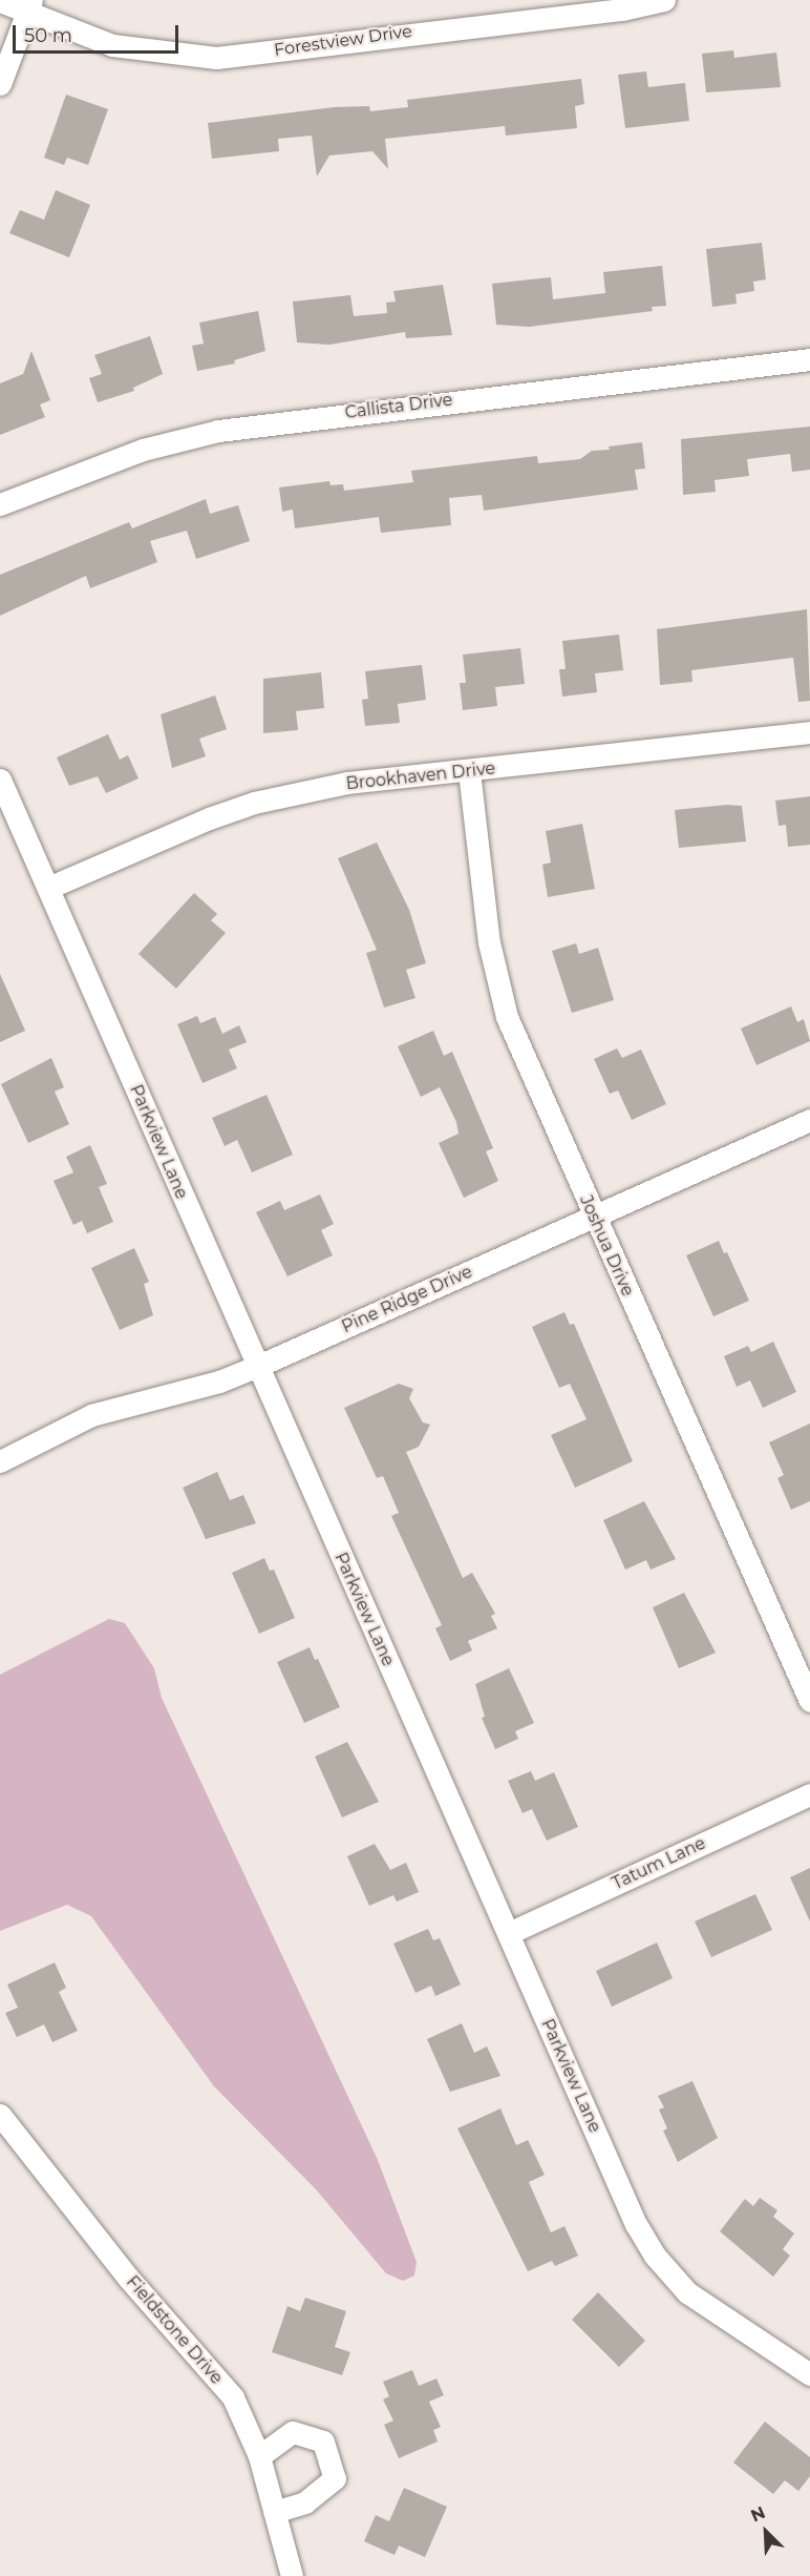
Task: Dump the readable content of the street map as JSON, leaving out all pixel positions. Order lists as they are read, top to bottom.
{
  "streets": {
    "street": [
      "Forestview Drive",
      "Callista Drive",
      "Brookhaven Drive",
      "Parkview Lane",
      "Joshua Drive",
      "Pine Ridge Drive",
      "Tatum Lane",
      "Fieldstone Drive"
    ]
  },
  "crossings": [
    ["Brookhaven Drive", "Parkview Lane"],
    ["Brookhaven Drive", "Joshua Drive"],
    ["Parkview Lane", "Pine Ridge Drive"],
    ["Parkview Lane", "Tatum Lane"],
    ["Joshua Drive", "Pine Ridge Drive"]
  ],
  "scale_bar": "50 m",
  "north": "top left"
}
